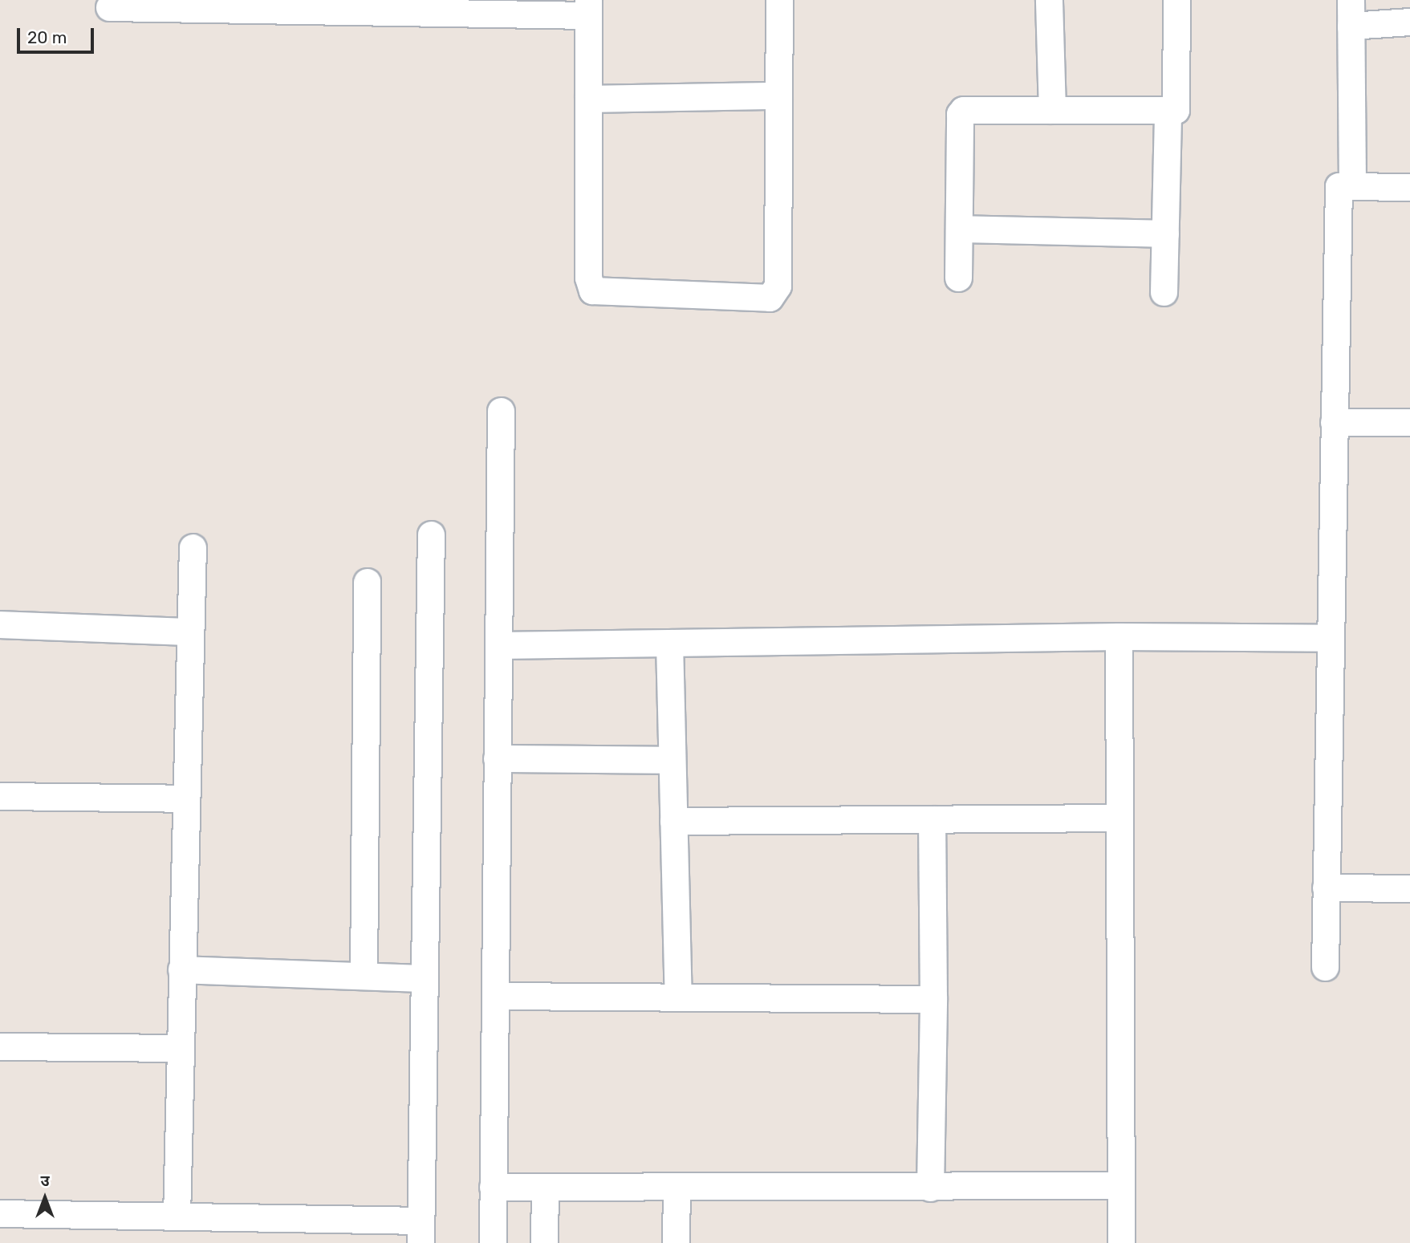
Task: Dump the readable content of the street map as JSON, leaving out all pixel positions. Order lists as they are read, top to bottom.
{
  "scale_bar": "20 m",
  "north": "top"
}
